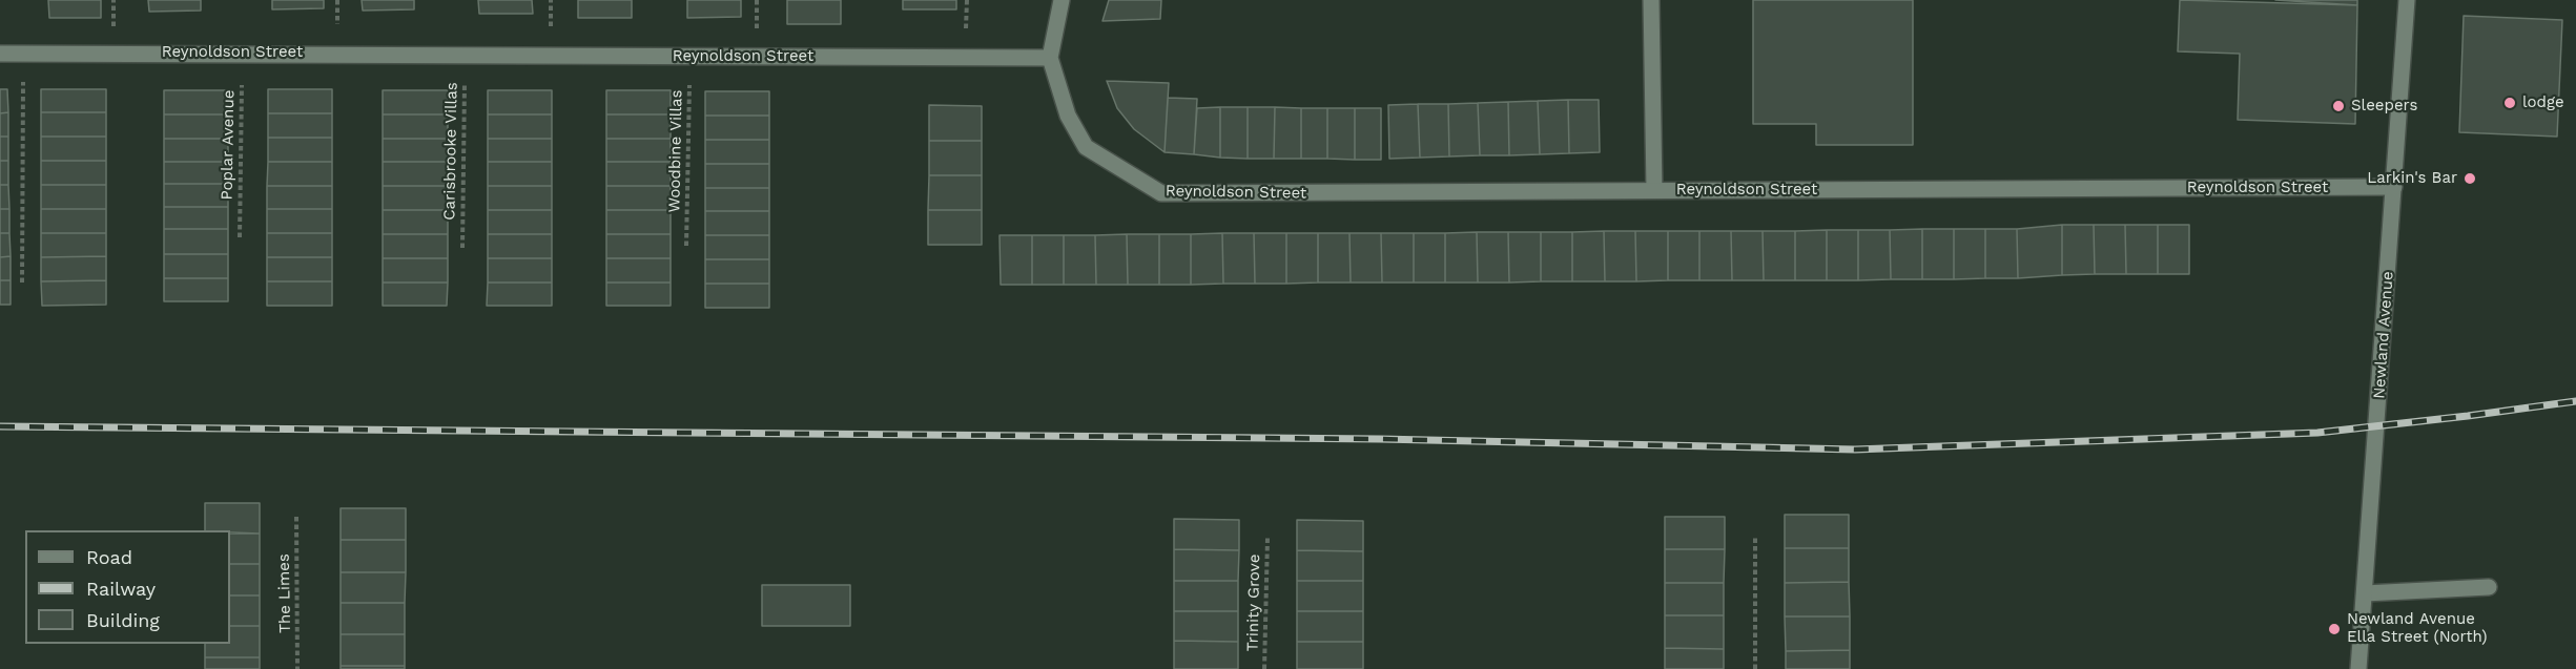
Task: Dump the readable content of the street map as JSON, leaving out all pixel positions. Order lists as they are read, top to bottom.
{
  "streets": {
    "street": ["Reynoldson Street", "Newland Avenue"],
    "path": [
      "Poplar Avenue",
      "Carisbrooke Villas",
      "Woodbine Villas",
      "The Limes",
      "Trinity Grove"
    ]
  },
  "crossings": [
    ["Reynoldson Street", "Poplar Avenue"],
    ["Reynoldson Street", "Carisbrooke Villas"],
    ["Reynoldson Street", "Woodbine Villas"],
    ["Reynoldson Street", "Newland Avenue"]
  ],
  "places": [
    "lodge",
    "Sleepers",
    "Larkin's Bar",
    "Newland Avenue Ella Street (North)"
  ],
  "legend": ["Road", "Railway", "Building"]
}
